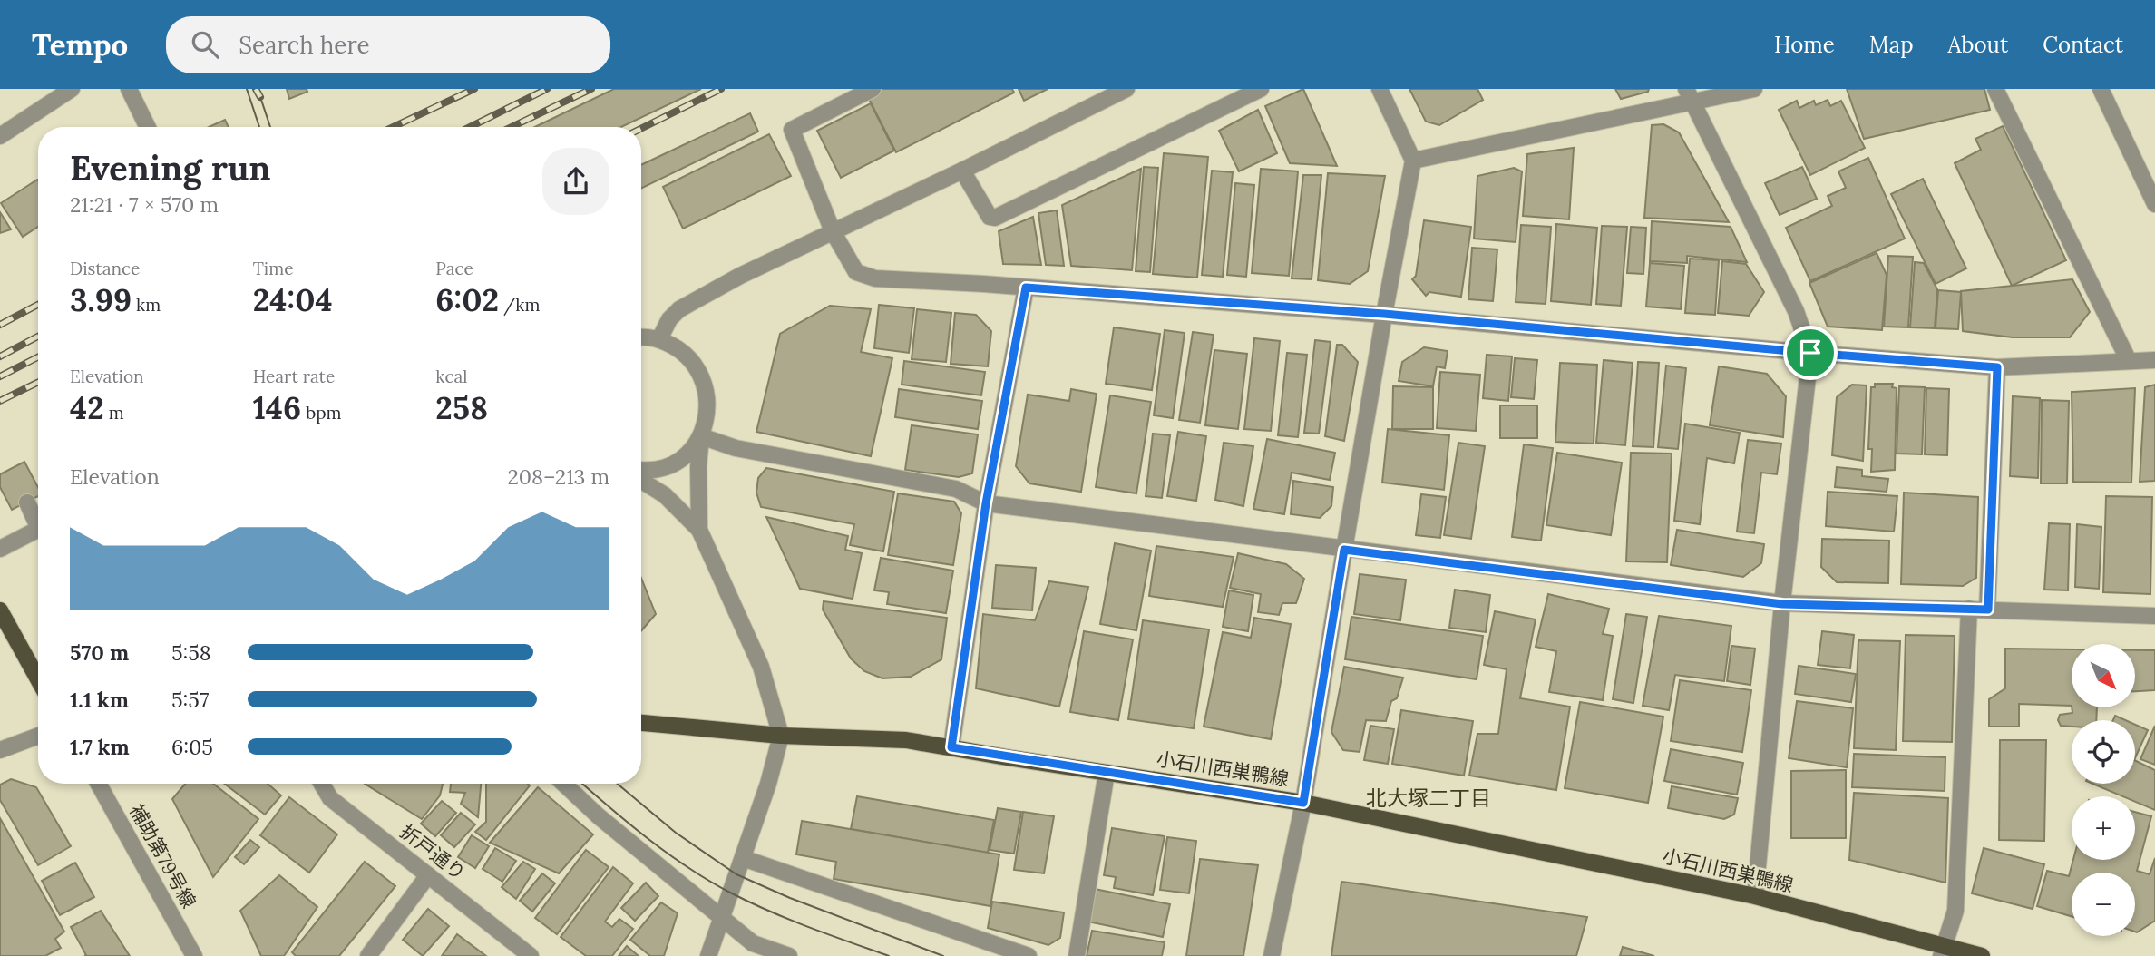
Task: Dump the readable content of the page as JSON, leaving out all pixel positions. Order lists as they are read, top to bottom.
{
  "streets": {
    "main road": ["小石川西巣鴨線"],
    "street": ["折戸通り", "補助第79号線"]
  },
  "districts": ["北大塚二丁目"],
  "north": "bottom right",
  "page": {
    "header": "Tempo",
    "search": "Search here",
    "nav": [
      "Home",
      "Map",
      "About",
      "Contact"
    ],
    "heading": ["Evening run", "21:21 · 7 × 570 m"],
    "stats": [
      ["Distance", "3.99 km"],
      ["Time", "24:04"],
      ["Pace", "6:02 /km"],
      ["Elevation", "42 m"],
      ["Heart rate", "146 bpm"],
      ["kcal", "258"]
    ],
    "chart": ["Elevation", "208–213 m"],
    "list": [
      {
        "name": "570 m",
        "note": "5:58"
      },
      {
        "name": "1.1 km",
        "note": "5:57"
      },
      {
        "name": "1.7 km",
        "note": "6:05"
      }
    ],
    "map_buttons": ["+", "−"]
  }
}
